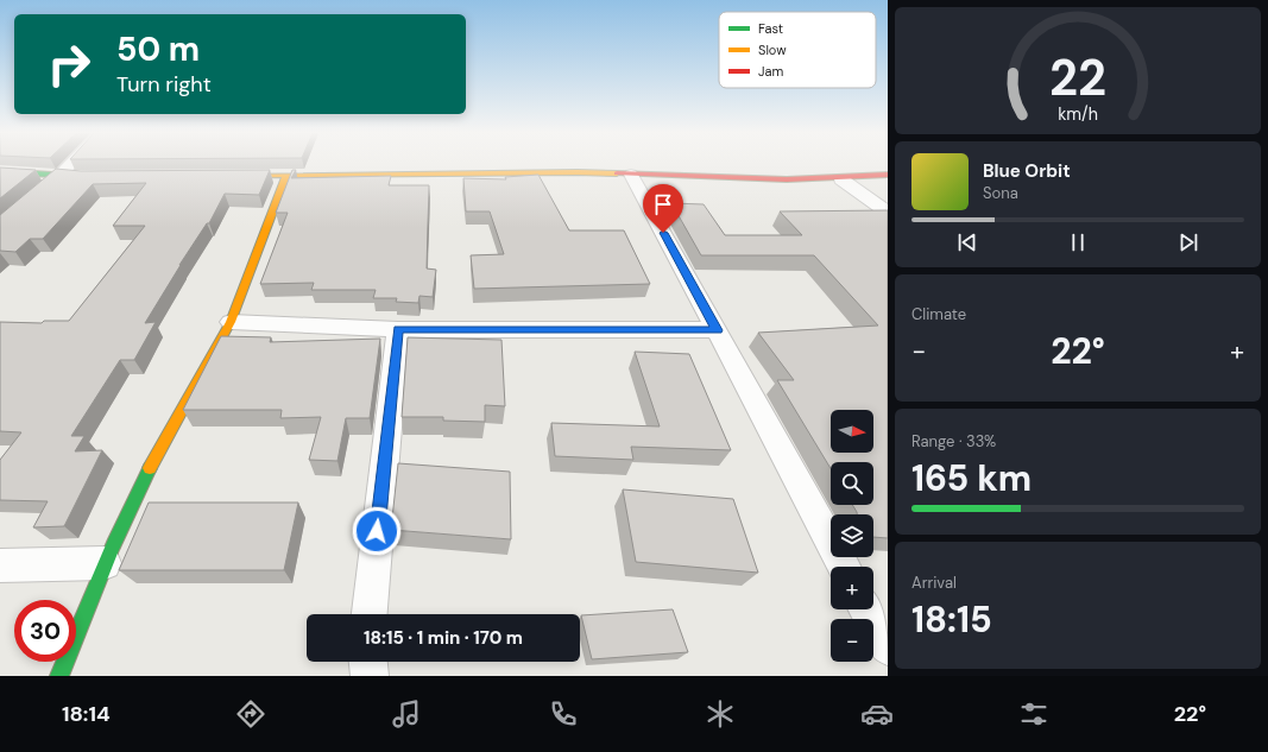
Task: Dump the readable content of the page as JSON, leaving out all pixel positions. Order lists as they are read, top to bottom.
{
  "legend": ["Fast", "Slow", "Jam"],
  "north": "right",
  "page": {
    "turn": ["50 m", "Turn right"],
    "song": ["Blue Orbit", "Sona"],
    "tile": [
      "Climate",
      ["Range · 33%", "165 km"],
      ["Arrival", "18:15"]
    ],
    "heat": ["−", "22°", "+"],
    "map_buttons": ["+", "−"],
    "limit": "30",
    "trip": "18:15 · 1 min · 170 m",
    "tabs": ["18:14", "22°"],
    "gauge": ["22", "km/h"]
  }
}
